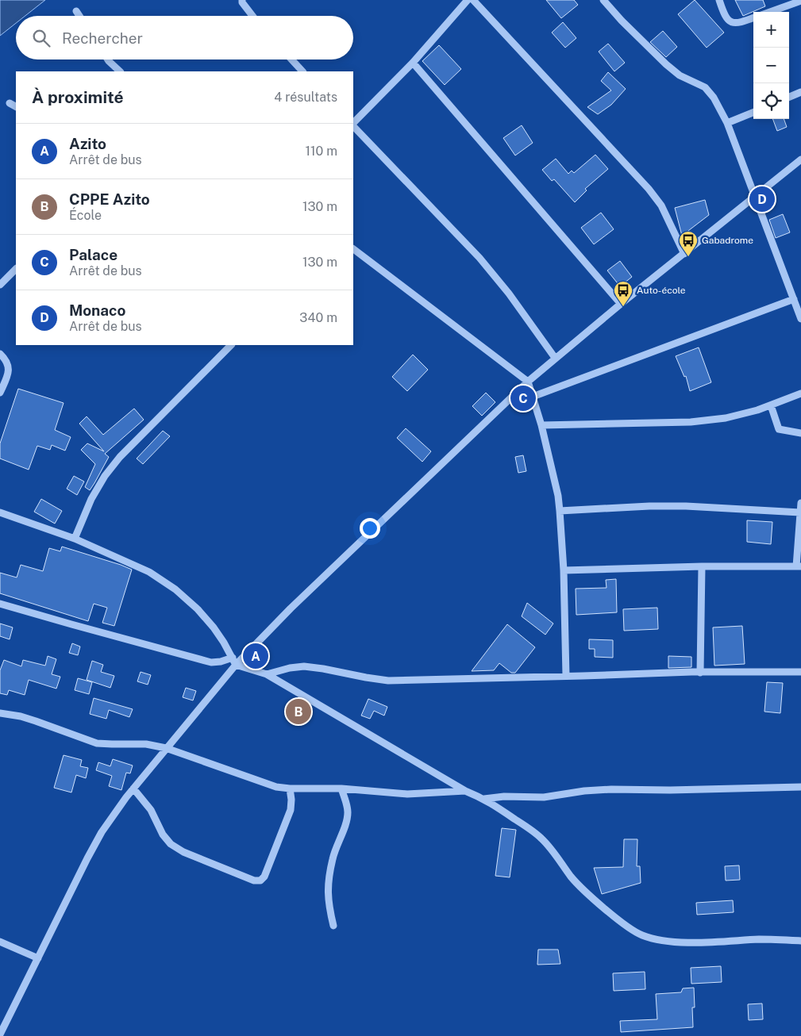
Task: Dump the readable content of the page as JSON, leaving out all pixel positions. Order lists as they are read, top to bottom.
{
  "places": {
    "bus stop": ["Gabadrome", "Auto-école"]
  },
  "page": {
    "map_buttons": ["+", "−"],
    "search": "Rechercher",
    "heading": ["À proximité", "4 résultats"],
    "list": [
      {
        "mark": "A",
        "name": "Azito",
        "note": "Arrêt de bus",
        "value": "110 m"
      },
      {
        "mark": "B",
        "name": "CPPE Azito",
        "note": "École",
        "value": "130 m"
      },
      {
        "mark": "C",
        "name": "Palace",
        "note": "Arrêt de bus",
        "value": "130 m"
      },
      {
        "mark": "D",
        "name": "Monaco",
        "note": "Arrêt de bus",
        "value": "340 m"
      }
    ],
    "pins": [
      "D",
      "C",
      "A",
      "B"
    ]
  }
}
